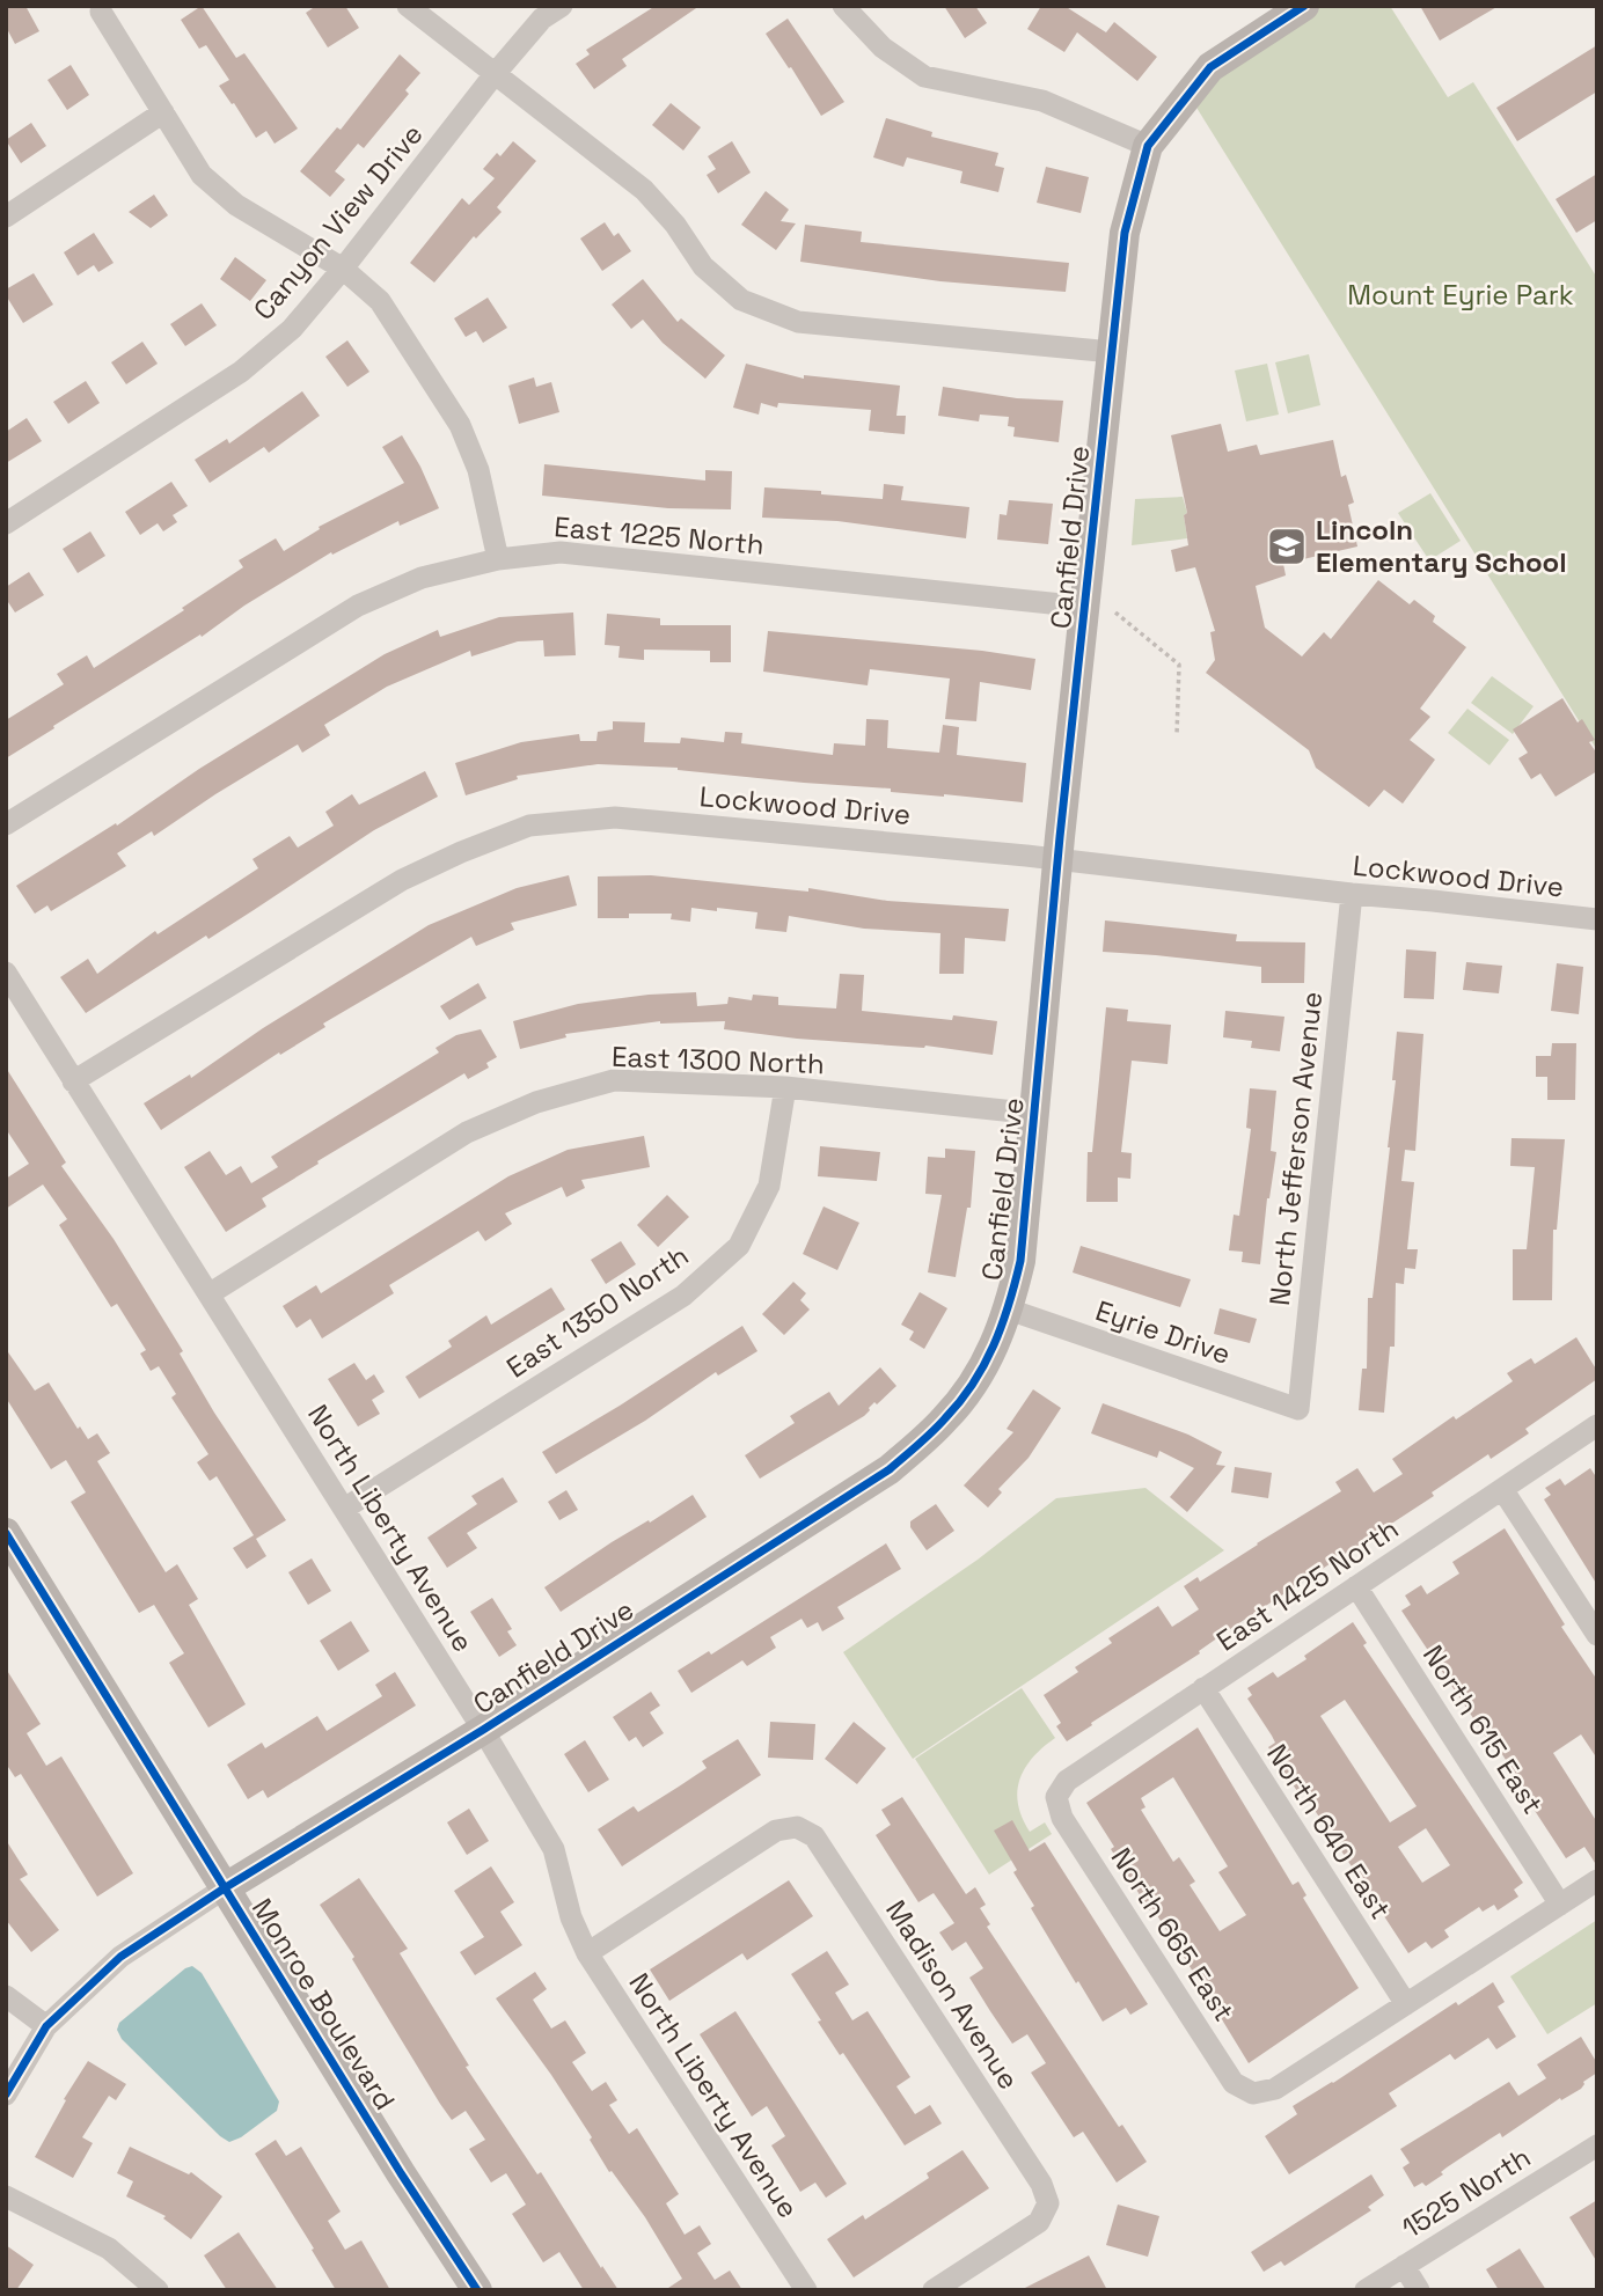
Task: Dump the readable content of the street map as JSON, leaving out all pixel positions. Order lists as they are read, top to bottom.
{
  "streets": {
    "street": [
      "Canyon View Drive",
      "East 1225 North",
      "Canfield Drive",
      "Lockwood Drive",
      "East 1300 North",
      "North Jefferson Avenue",
      "East 1350 North",
      "Eyrie Drive",
      "North Liberty Avenue",
      "East 1425 North",
      "North 615 East",
      "North 640 East",
      "North 665 East",
      "Madison Avenue",
      "Monroe Boulevard",
      "1525 North"
    ]
  },
  "crossings": [
    ["East 1225 North", "Canfield Drive"],
    ["Canfield Drive", "Lockwood Drive"],
    ["Canfield Drive", "East 1300 North"],
    ["Canfield Drive", "Eyrie Drive"],
    ["Canfield Drive", "North Liberty Avenue"],
    ["Canfield Drive", "Monroe Boulevard"],
    ["Lockwood Drive", "North Jefferson Avenue"],
    ["Lockwood Drive", "North Liberty Avenue"],
    ["East 1300 North", "East 1350 North"],
    ["East 1300 North", "North Liberty Avenue"],
    ["North Jefferson Avenue", "Eyrie Drive"],
    ["East 1350 North", "North Liberty Avenue"],
    ["North Liberty Avenue", "Madison Avenue"],
    ["East 1425 North", "North 615 East"],
    ["East 1425 North", "North 640 East"],
    ["East 1425 North", "North 665 East"],
    ["North 640 East", "North 665 East"]
  ],
  "parks": ["Mount Eyrie Park"],
  "places": {
    "school or university": ["Lincoln Elementary School"]
  }
}
